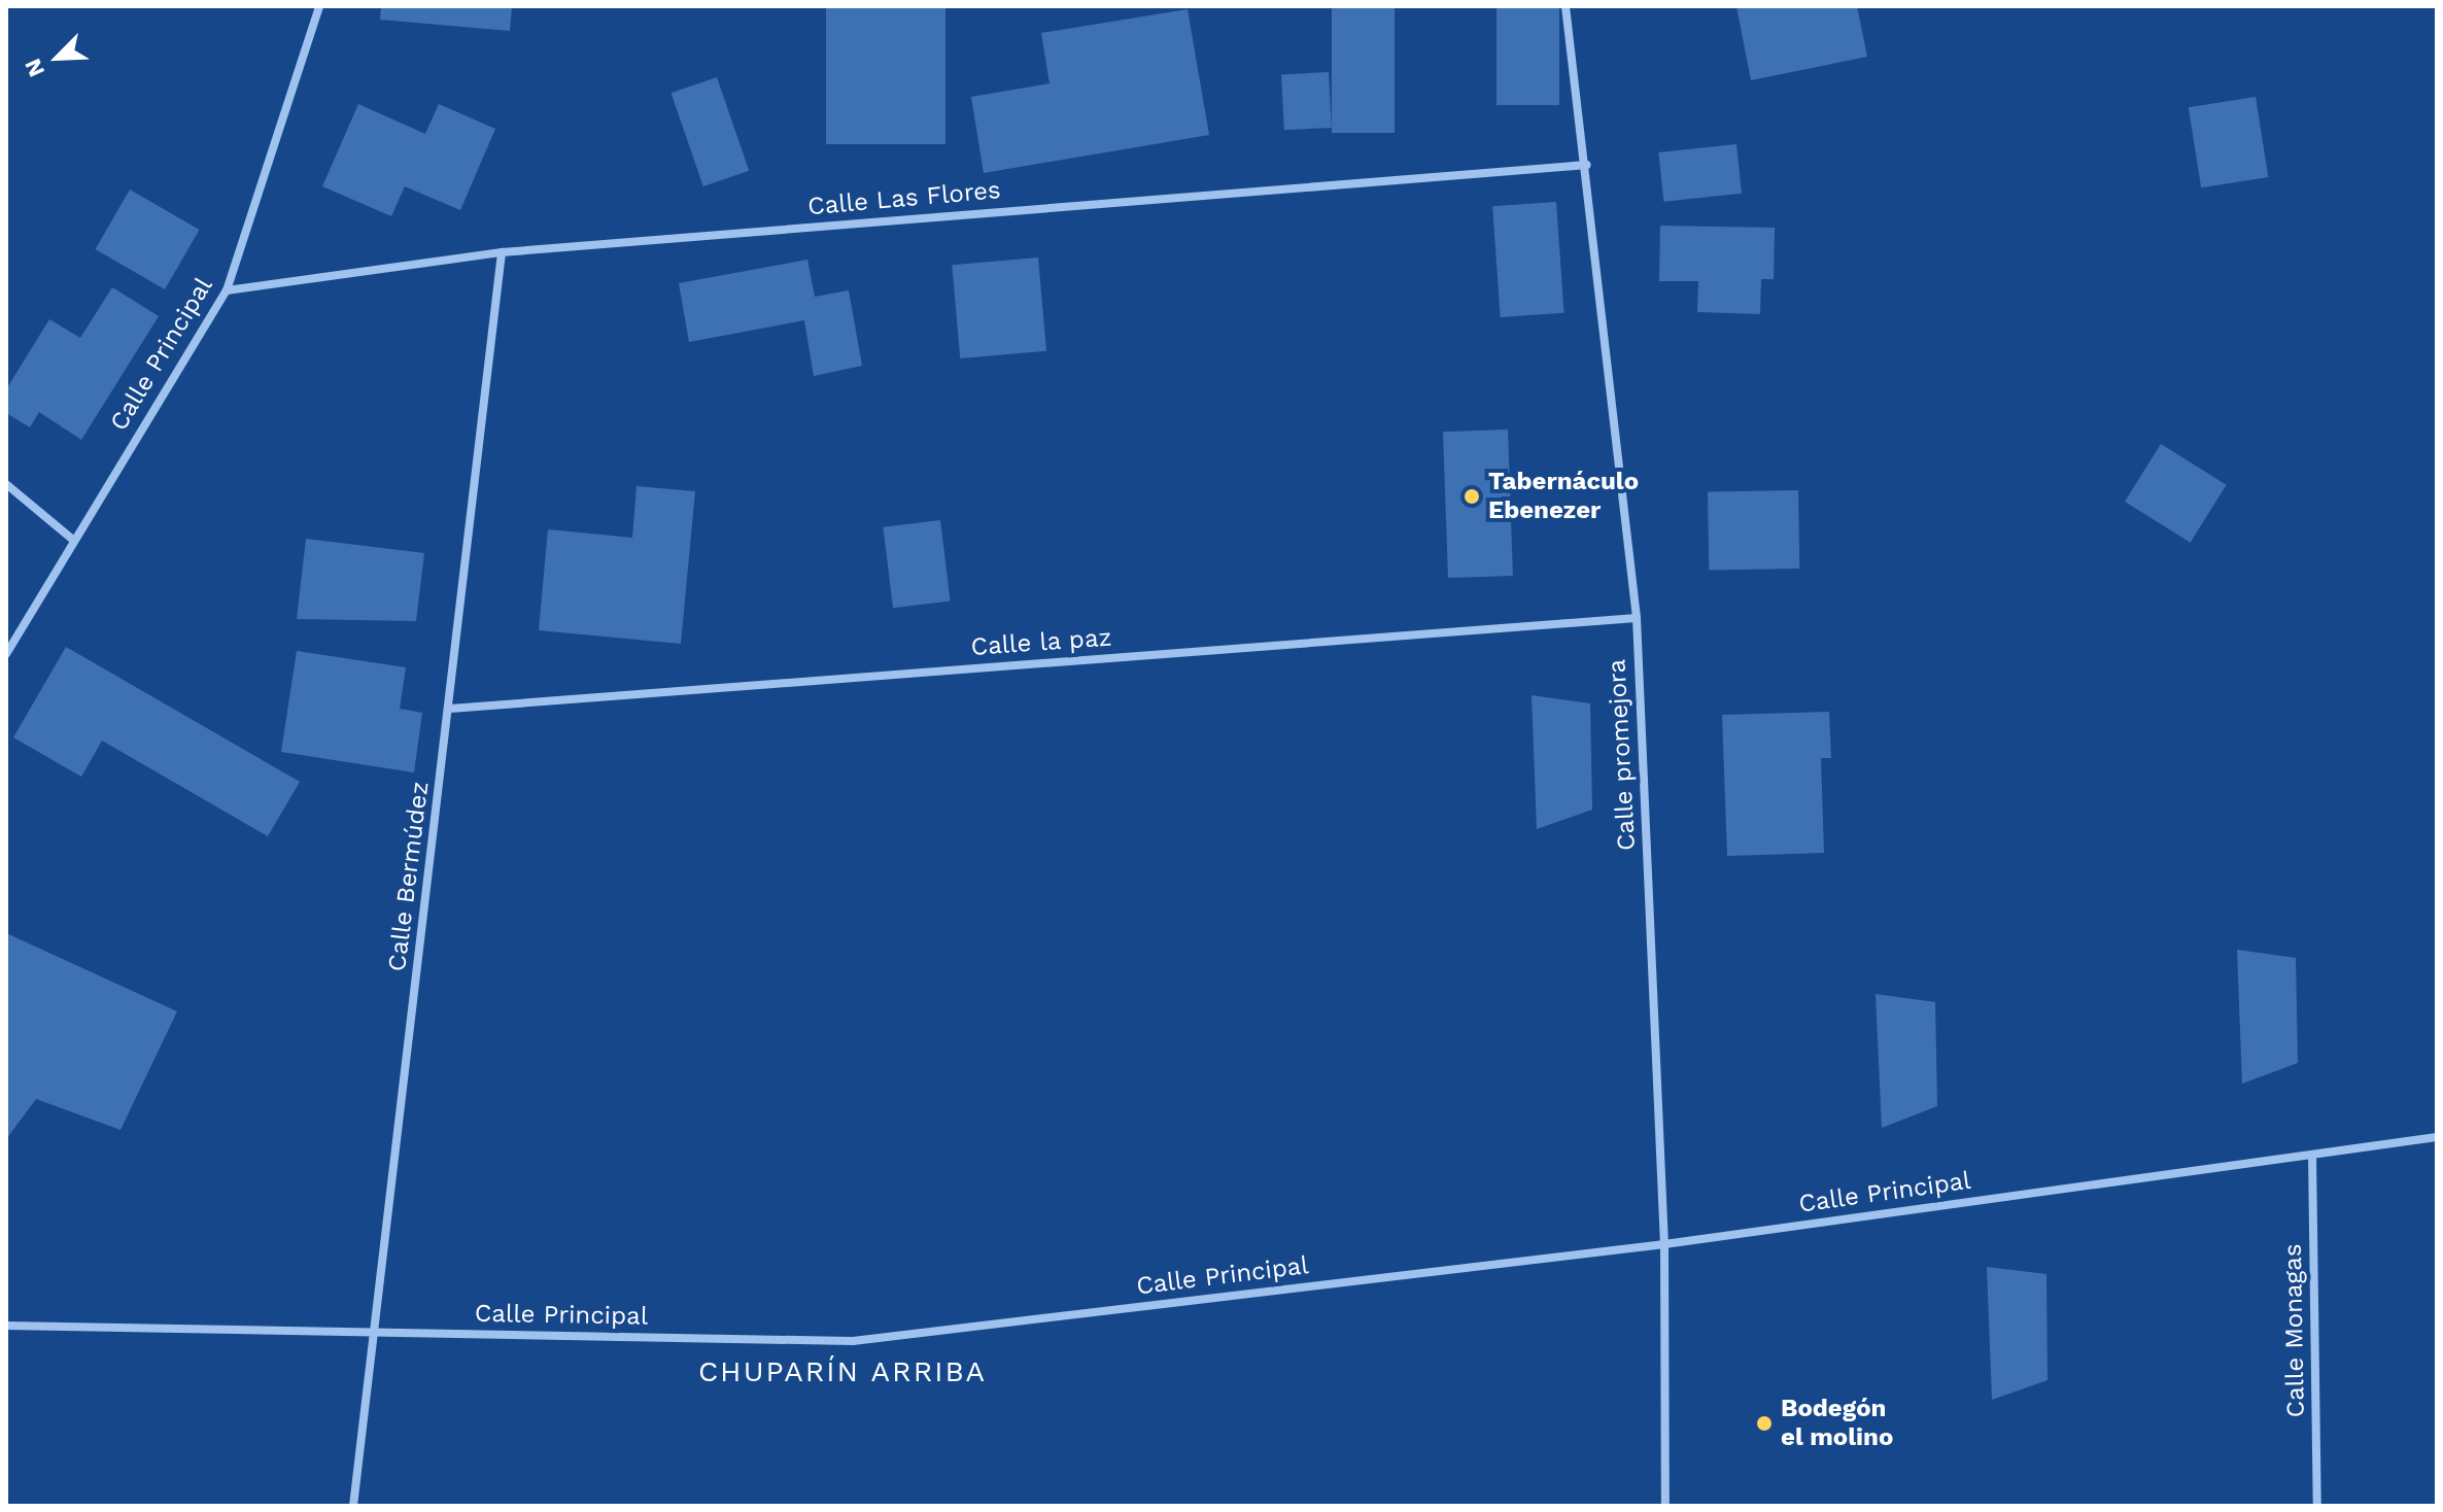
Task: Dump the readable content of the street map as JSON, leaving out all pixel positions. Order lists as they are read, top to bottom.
{
  "streets": {
    "street": [
      "Calle Las Flores",
      "Calle Principal",
      "Calle la paz",
      "Calle promejora",
      "Calle Bermúdez",
      "Calle Monagas"
    ]
  },
  "crossings": [
    ["Calle Las Flores", "Calle Principal"],
    ["Calle Las Flores", "Calle promejora"],
    ["Calle Las Flores", "Calle Bermúdez"],
    ["Calle Principal", "Calle promejora"],
    ["Calle Principal", "Calle Bermúdez"],
    ["Calle Principal", "Calle Monagas"],
    ["Calle la paz", "Calle promejora"],
    ["Calle la paz", "Calle Bermúdez"]
  ],
  "districts": ["CHUPARÍN ARRIBA"],
  "places": ["Tabernáculo Ebenezer", "Bodegón el molino"],
  "north": "bottom left"
}
